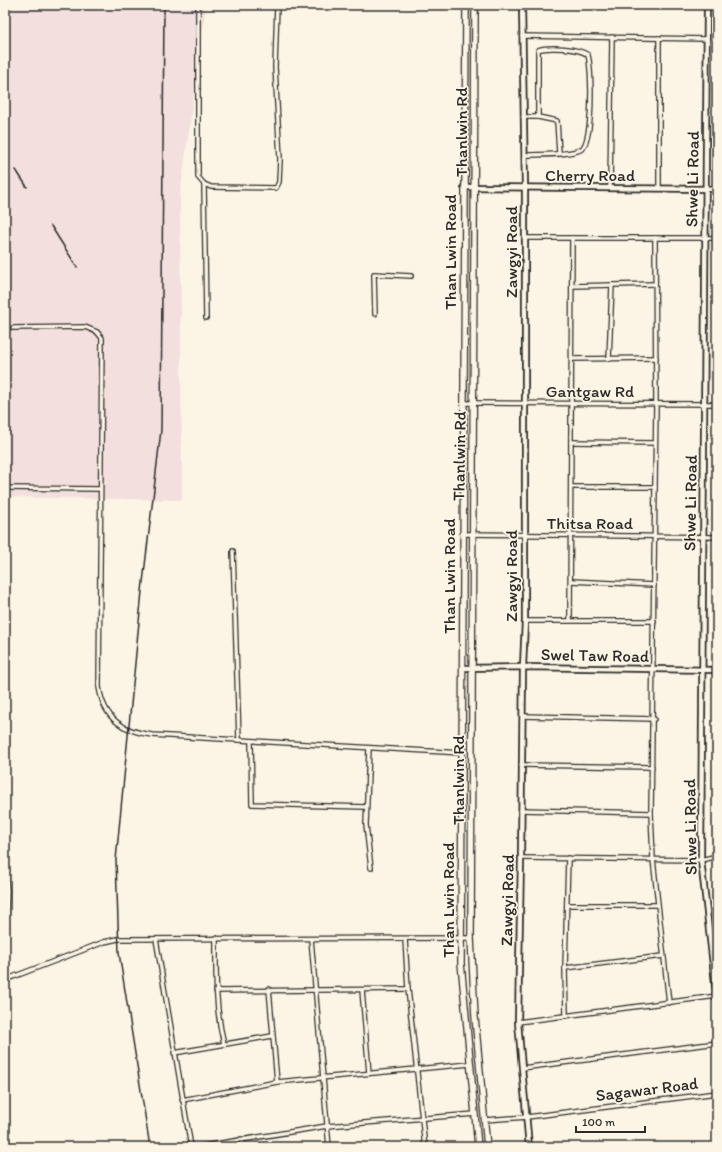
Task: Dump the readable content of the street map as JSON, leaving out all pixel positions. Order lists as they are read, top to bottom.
{
  "streets": {
    "main road": ["Thanlwin Rd", "Than Lwin Road"],
    "street": [
      "Cherry Road",
      "Shwe Li Road",
      "Zawgyi Road",
      "Gantgaw Rd",
      "Thitsa Road",
      "Swel Taw Road",
      "Sagawar Road"
    ]
  },
  "crossings": [
    ["Thanlwin Rd", "Cherry Road"],
    ["Thanlwin Rd", "Gantgaw Rd"],
    ["Thanlwin Rd", "Thitsa Road"],
    ["Thanlwin Rd", "Swel Taw Road"],
    ["Thanlwin Rd", "Sagawar Road"],
    ["Cherry Road", "Shwe Li Road"],
    ["Cherry Road", "Than Lwin Road"],
    ["Cherry Road", "Zawgyi Road"],
    ["Shwe Li Road", "Gantgaw Rd"],
    ["Shwe Li Road", "Thitsa Road"],
    ["Shwe Li Road", "Swel Taw Road"],
    ["Than Lwin Road", "Gantgaw Rd"],
    ["Than Lwin Road", "Thitsa Road"],
    ["Than Lwin Road", "Swel Taw Road"],
    ["Zawgyi Road", "Gantgaw Rd"],
    ["Zawgyi Road", "Thitsa Road"],
    ["Zawgyi Road", "Swel Taw Road"],
    ["Zawgyi Road", "Sagawar Road"]
  ],
  "scale_bar": "100 m"
}
